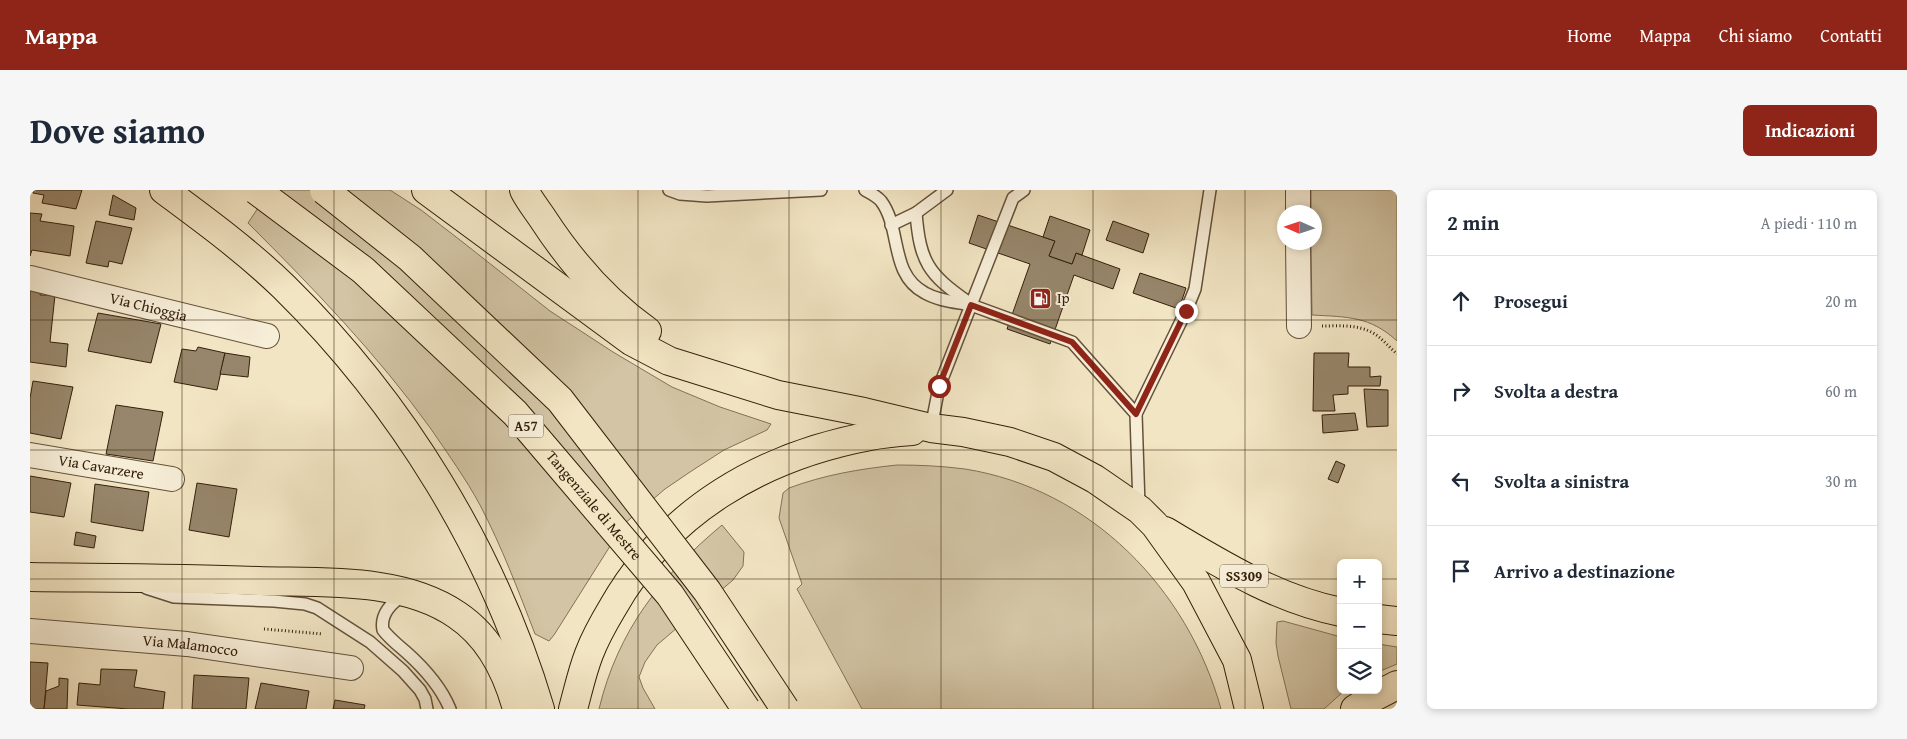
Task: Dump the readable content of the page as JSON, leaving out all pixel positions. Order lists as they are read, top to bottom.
{
  "streets": {
    "highway": ["A57", "Tangenziale di Mestre", "SS309"],
    "street": ["Via Chioggia", "Via Cavarzere", "Via Malamocco"]
  },
  "places": {
    "fuel station": ["Ip"]
  },
  "north": "left",
  "page": {
    "header": "Mappa",
    "nav": [
      "Home",
      "Mappa",
      "Chi siamo",
      "Contatti"
    ],
    "title": "Dove siamo",
    "buttons": "Indicazioni",
    "heading": ["2 min", "A piedi · 110 m"],
    "list": [
      ["Prosegui", "20 m"],
      ["Svolta a destra", "60 m"],
      ["Svolta a sinistra", "30 m"],
      "Arrivo a destinazione"
    ],
    "map_buttons": ["+", "−"]
  }
}
